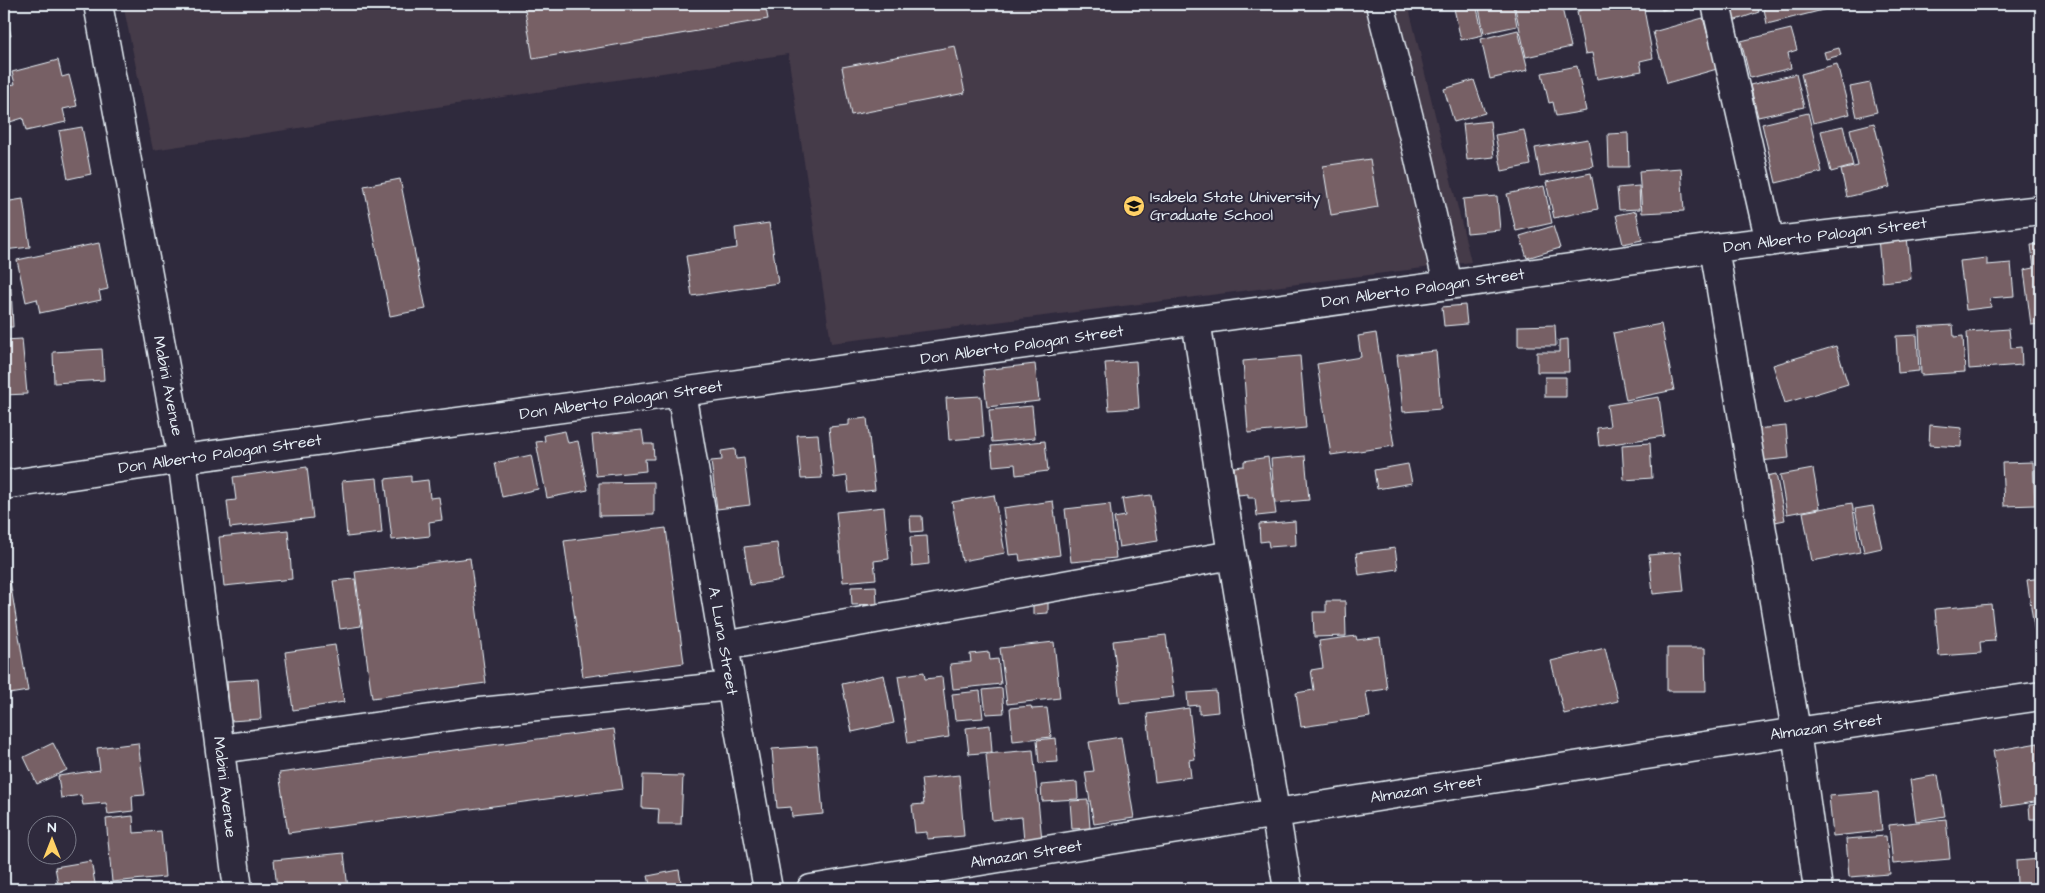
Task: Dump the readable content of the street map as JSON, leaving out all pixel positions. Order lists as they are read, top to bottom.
{
  "streets": {
    "street": [
      "Don Alberto Palogan Street",
      "Mabini Avenue",
      "A. Luna Street",
      "Almazan Street"
    ]
  },
  "crossings": [
    ["Don Alberto Palogan Street", "Mabini Avenue"],
    ["Don Alberto Palogan Street", "A. Luna Street"]
  ],
  "places": {
    "school or university": ["Isabela State University Graduate School"]
  },
  "north": "top"
}
